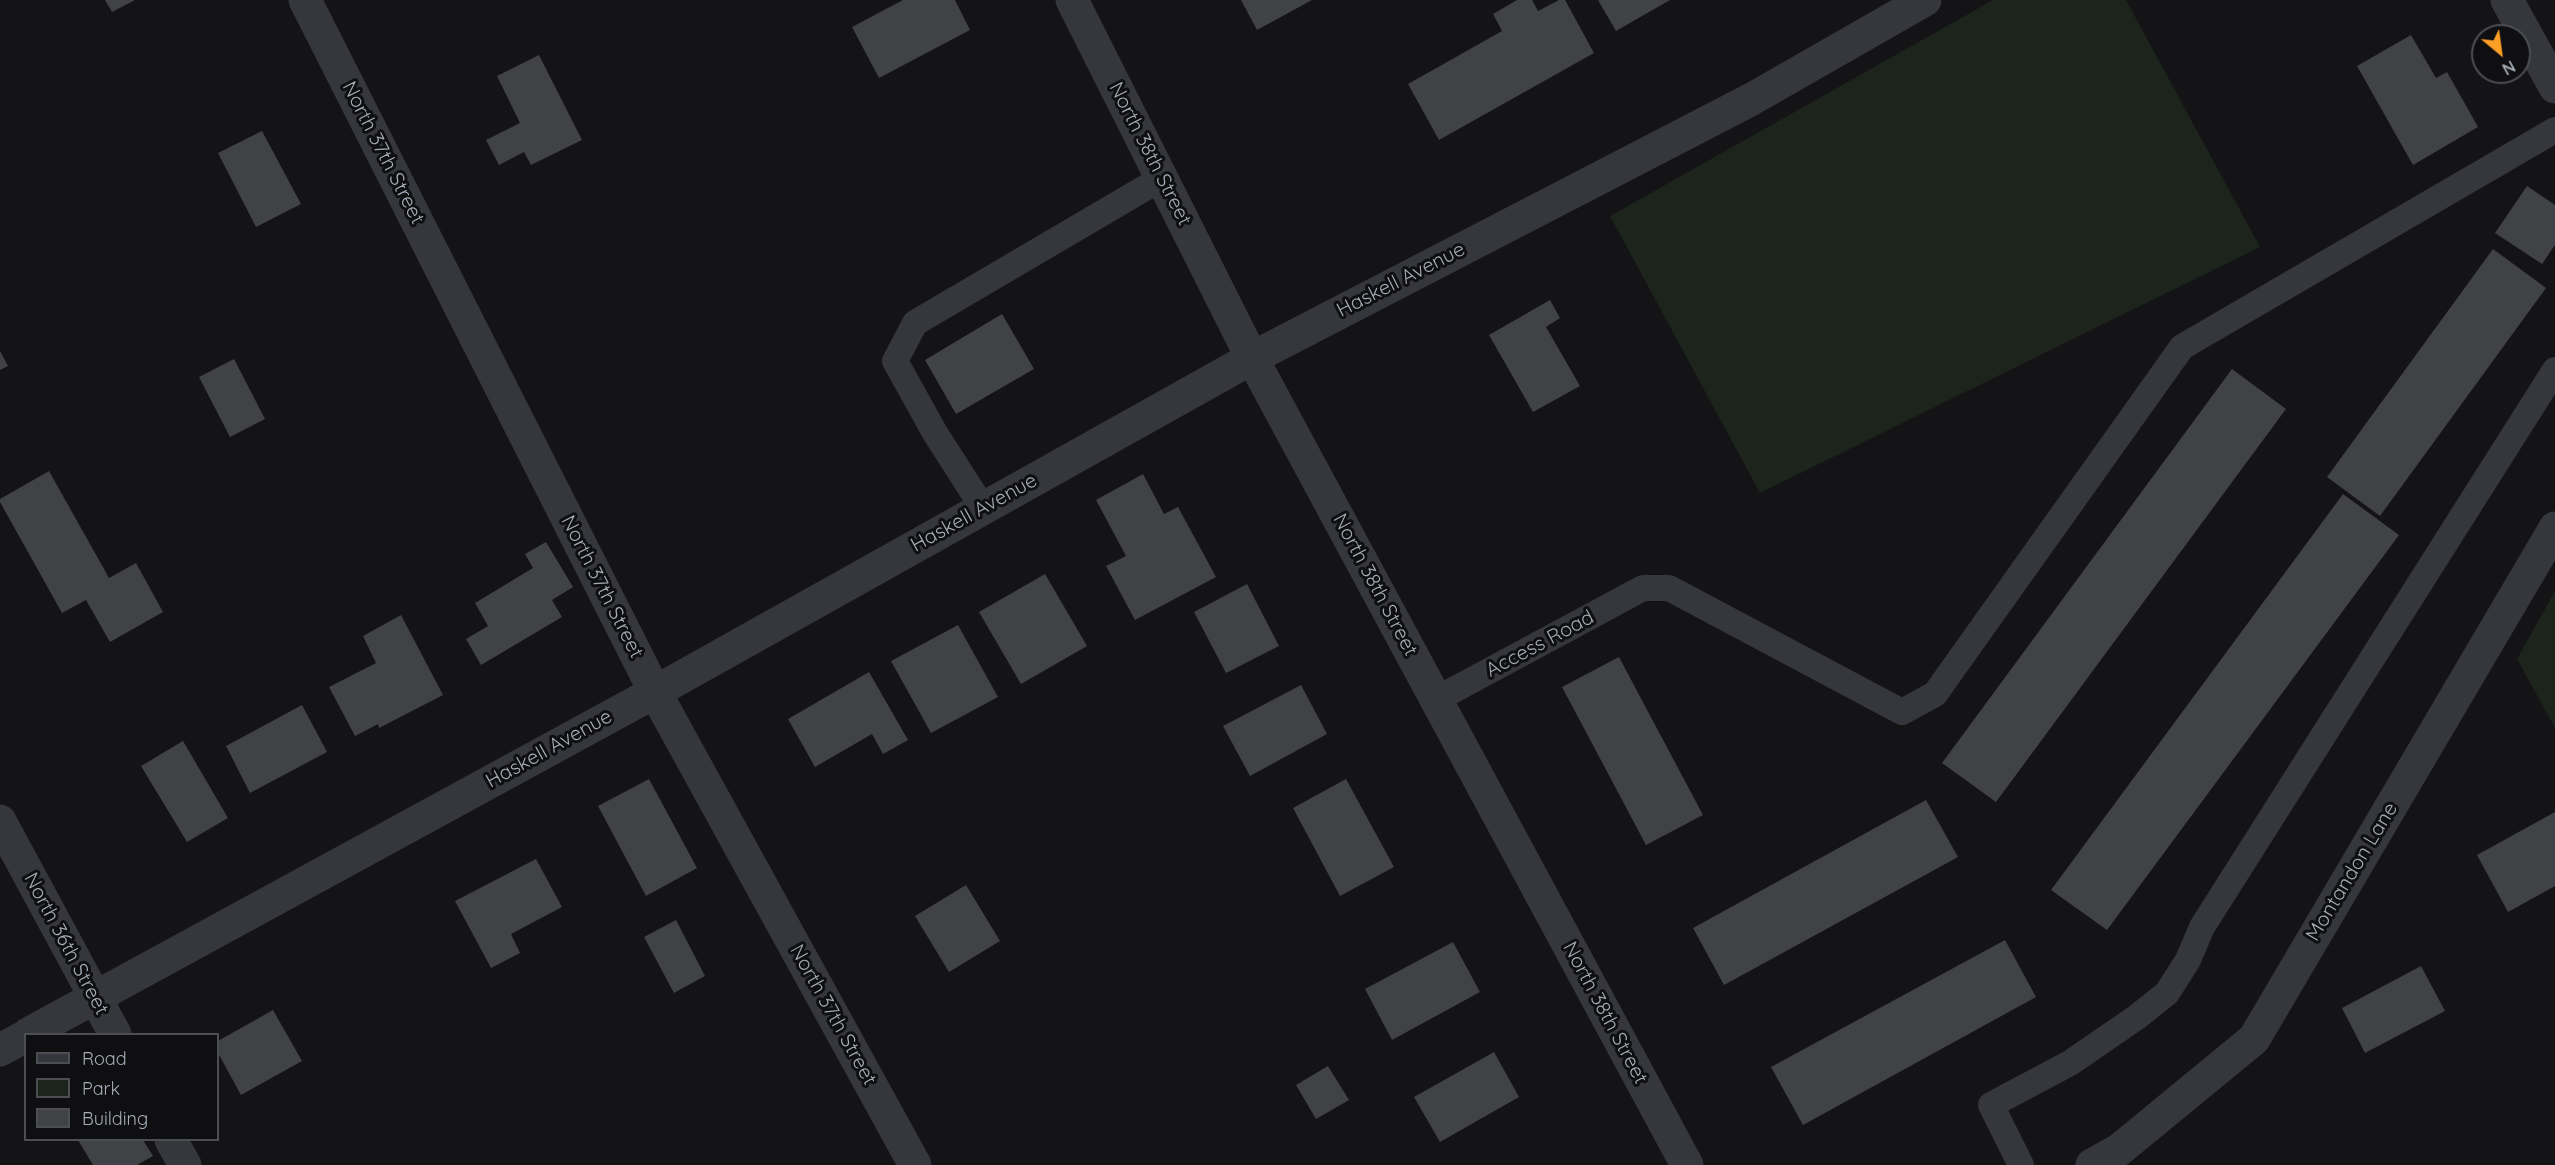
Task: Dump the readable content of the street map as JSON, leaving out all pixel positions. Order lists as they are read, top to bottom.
{
  "streets": {
    "street": [
      "North 37th Street",
      "North 38th Street",
      "Haskell Avenue",
      "Montandon Lane",
      "North 36th Street"
    ],
    "lane": ["Access Road"]
  },
  "crossings": [
    ["North 37th Street", "Haskell Avenue"],
    ["North 38th Street", "Haskell Avenue"],
    ["North 38th Street", "Access Road"],
    ["Haskell Avenue", "North 36th Street"]
  ],
  "legend": ["Road", "Park", "Building"],
  "north": "bottom right"
}
